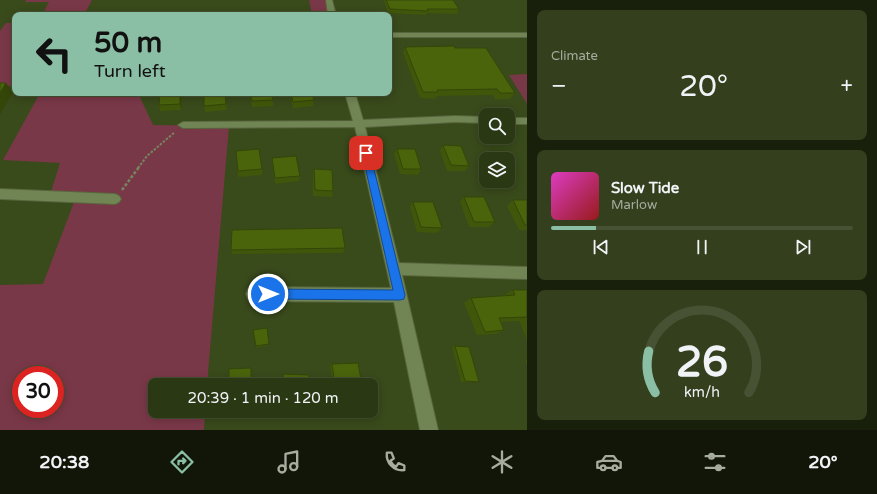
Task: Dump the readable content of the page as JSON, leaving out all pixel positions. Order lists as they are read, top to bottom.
{
  "page": {
    "tile": "Climate",
    "turn": ["50 m", "Turn left"],
    "heat": ["−", "20°", "+"],
    "song": ["Slow Tide", "Marlow"],
    "limit": "30",
    "trip": "20:39 · 1 min · 120 m",
    "tabs": ["20:38", "20°"],
    "gauge": ["26", "km/h"]
  }
}
